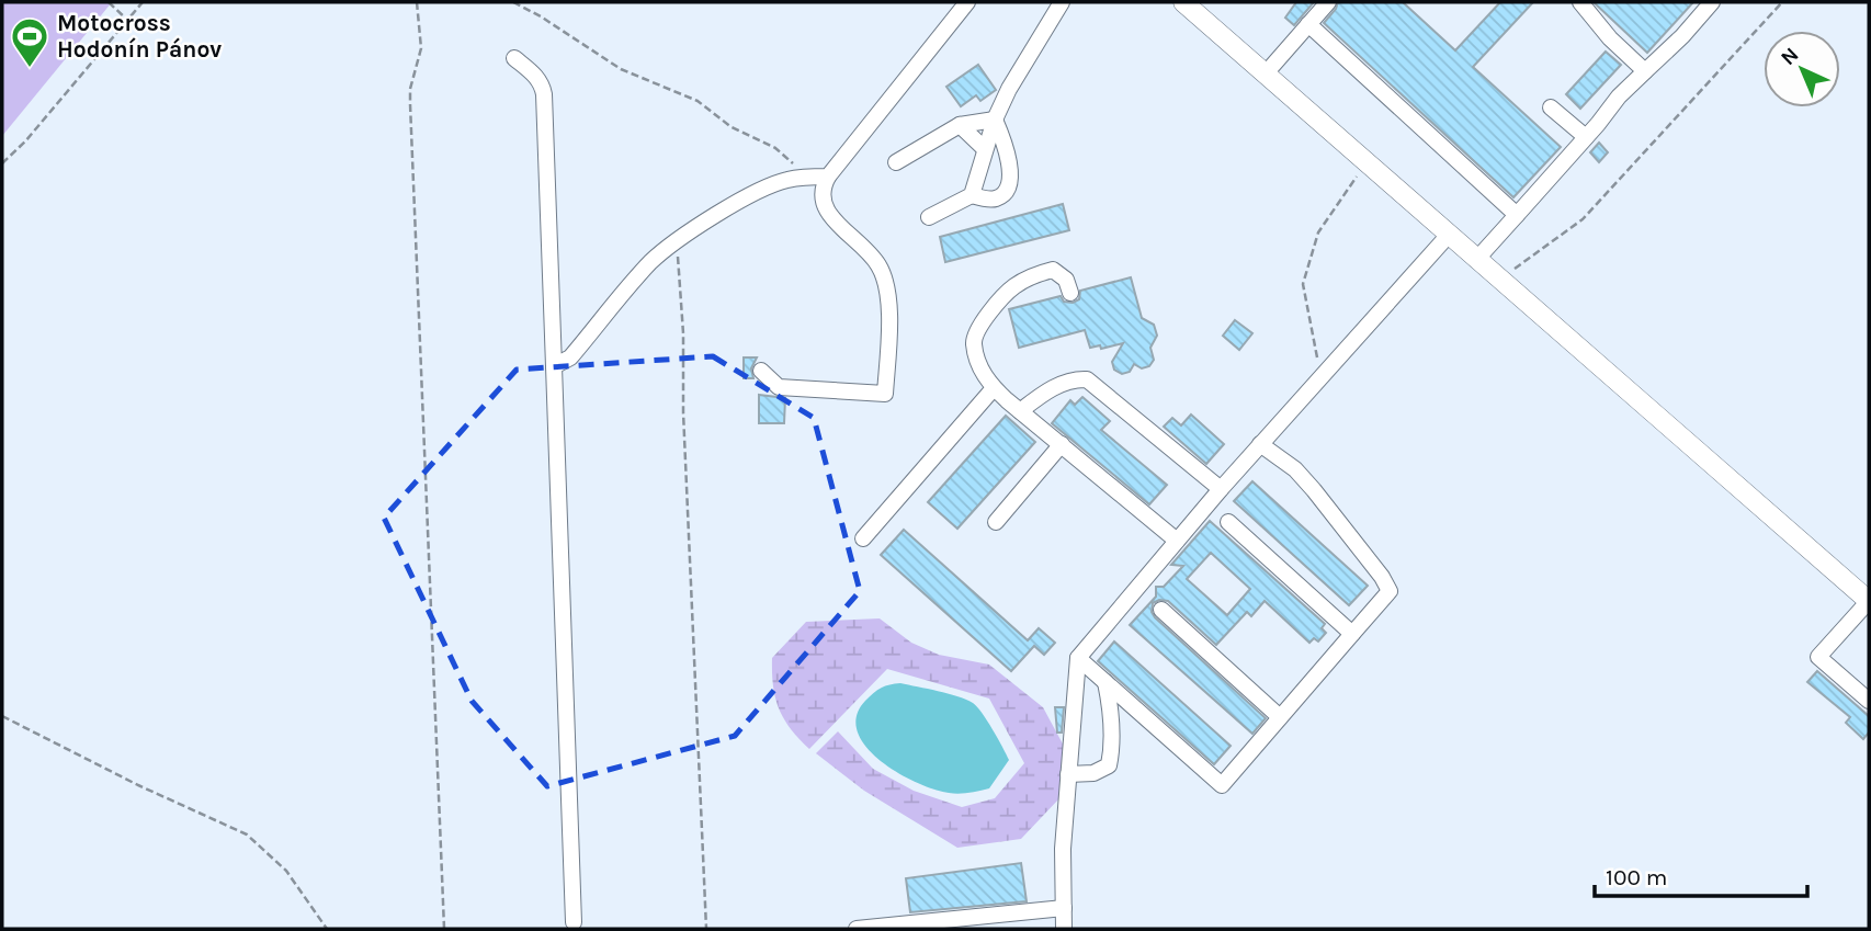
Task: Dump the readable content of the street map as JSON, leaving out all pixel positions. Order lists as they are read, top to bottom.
{
  "places": {
    "sports": ["Motocross Hodonín Pánov"]
  },
  "scale_bar": "100 m",
  "north": "top left"
}
